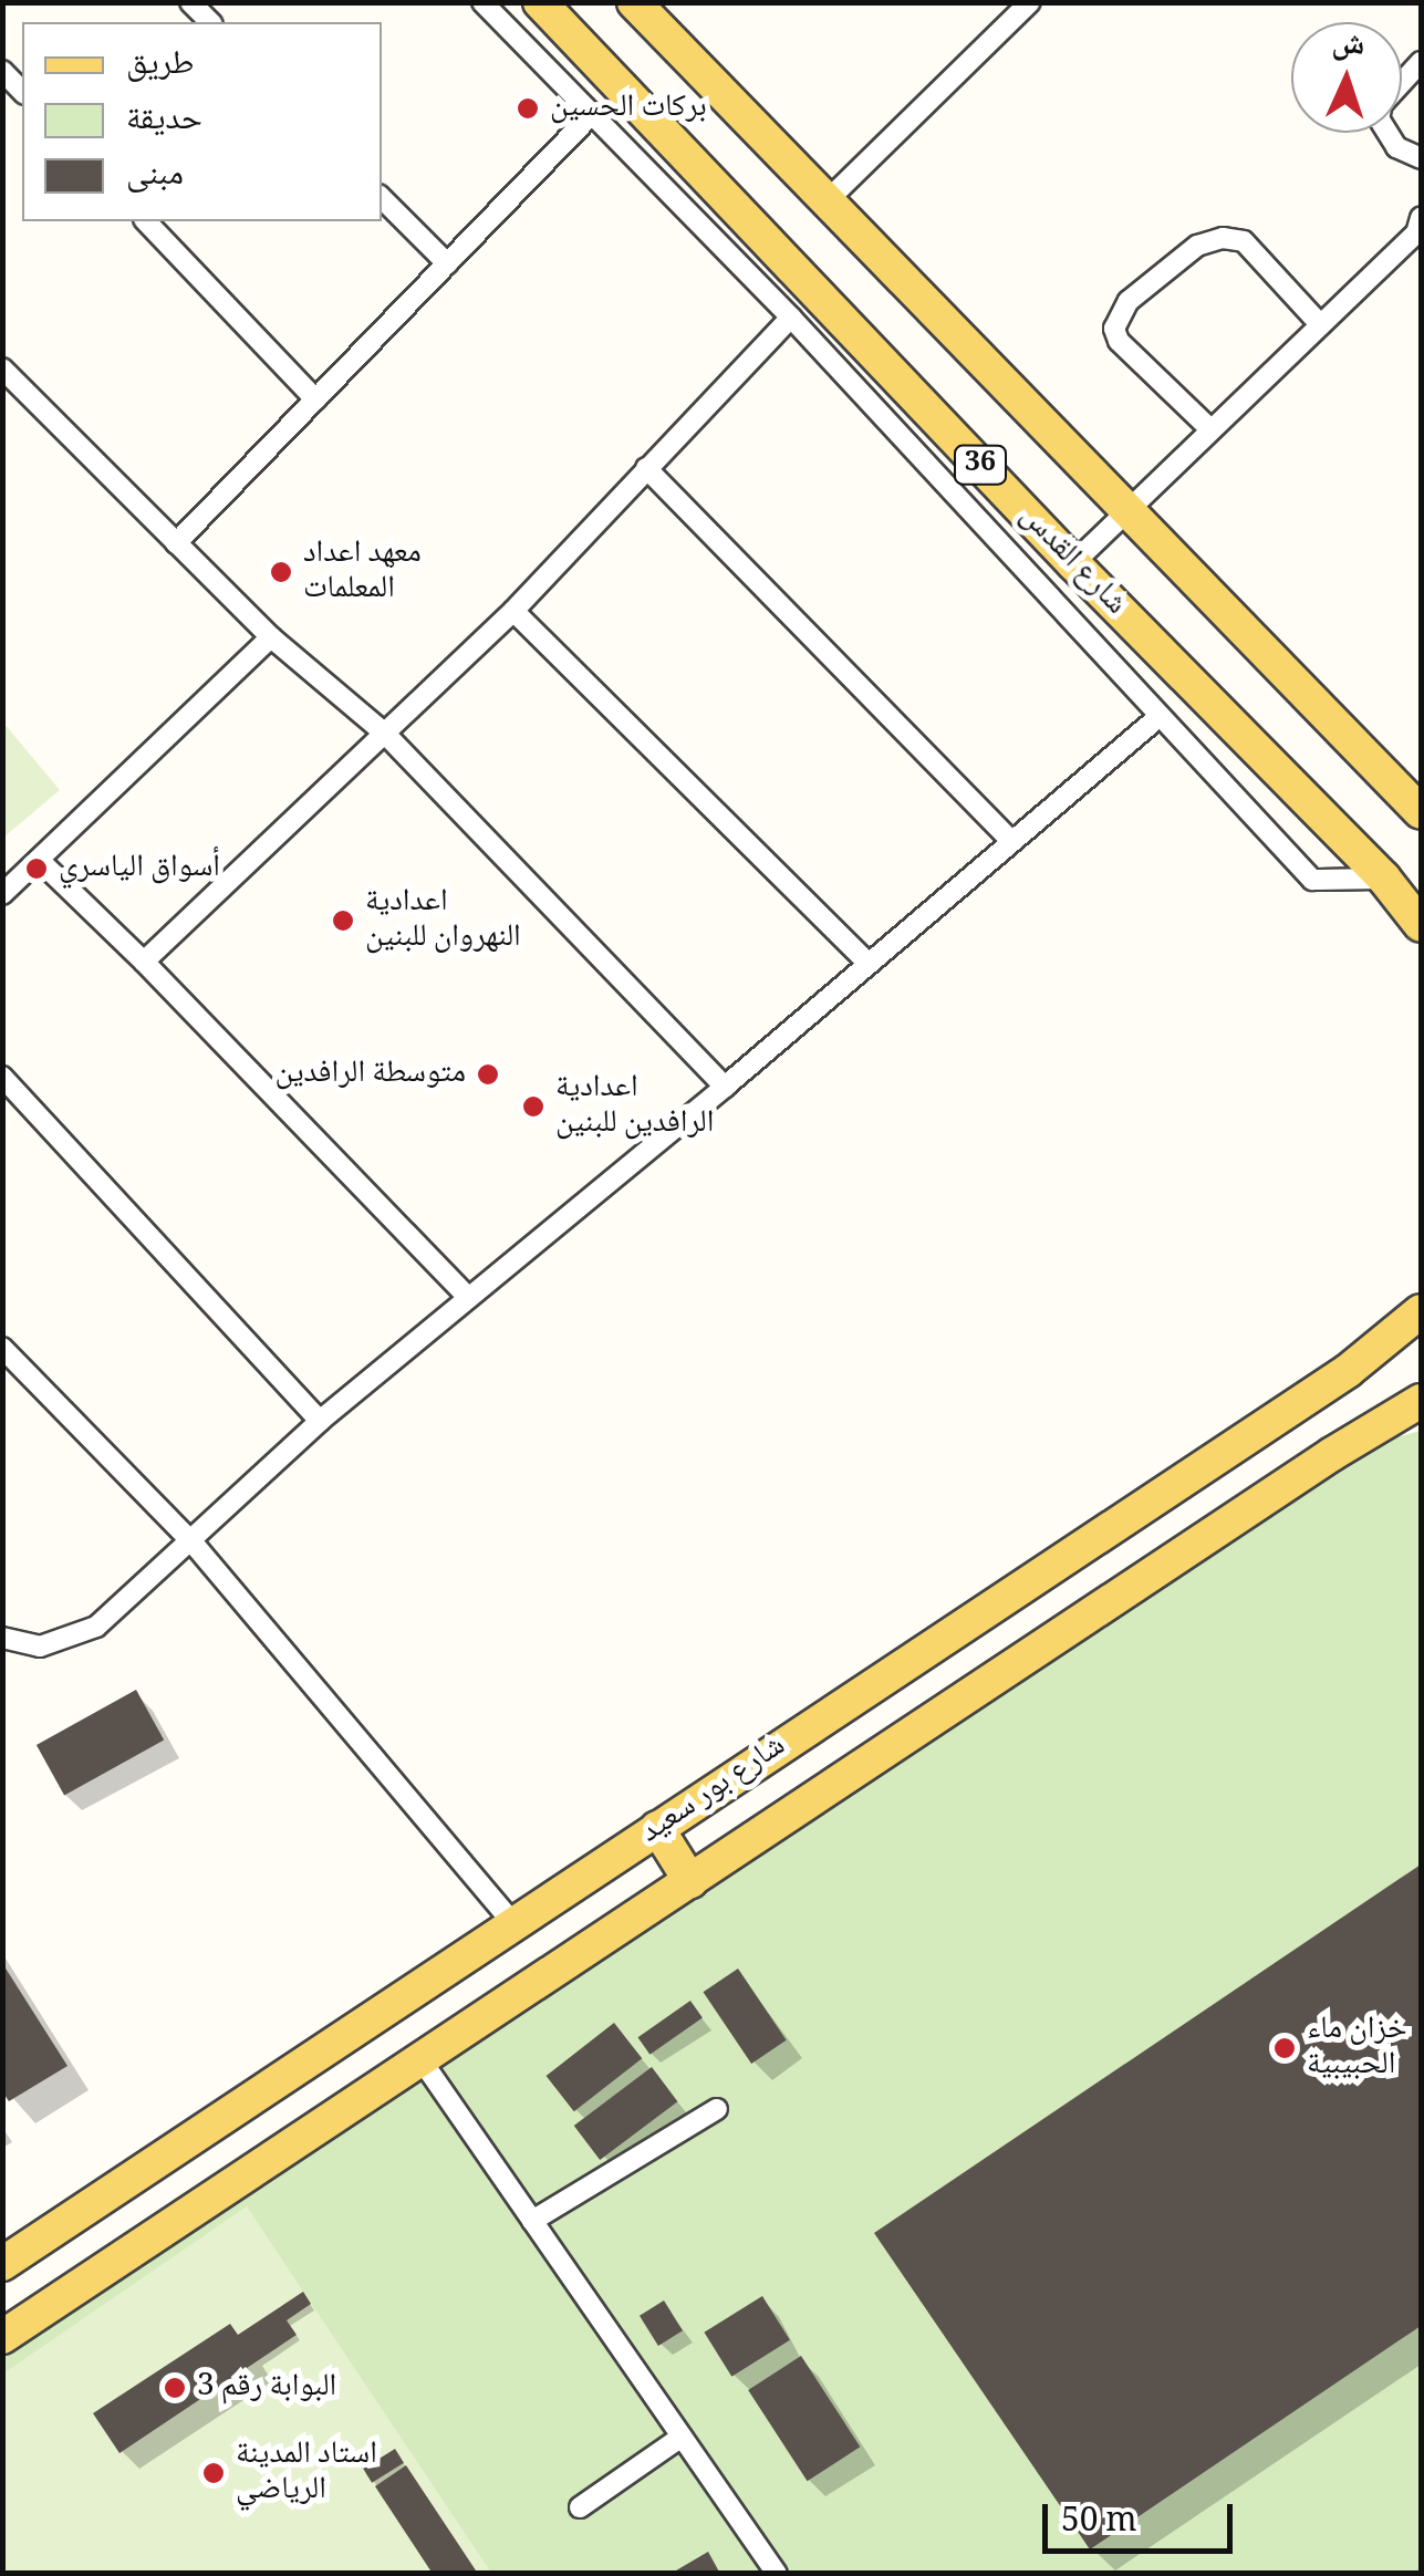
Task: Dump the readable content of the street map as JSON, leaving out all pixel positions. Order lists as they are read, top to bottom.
{
  "streets": {
    "main road": ["36", "شارع القدس", "شارع بور سعيد"]
  },
  "places": [
    "بركات الحسين",
    "معهد اعداد المعلمات",
    "أسواق الياسري",
    "اعدادية النهروان للبنين",
    "متوسطة الرافدين",
    "اعدادية الرافدين للبنين",
    "خزان ماء الحبيبية",
    "البوابة رقم 3",
    "استاد المدينة الرياضي"
  ],
  "legend": ["طريق", "حديقة", "مبنى"],
  "scale_bar": "50 m",
  "north": "top"
}
